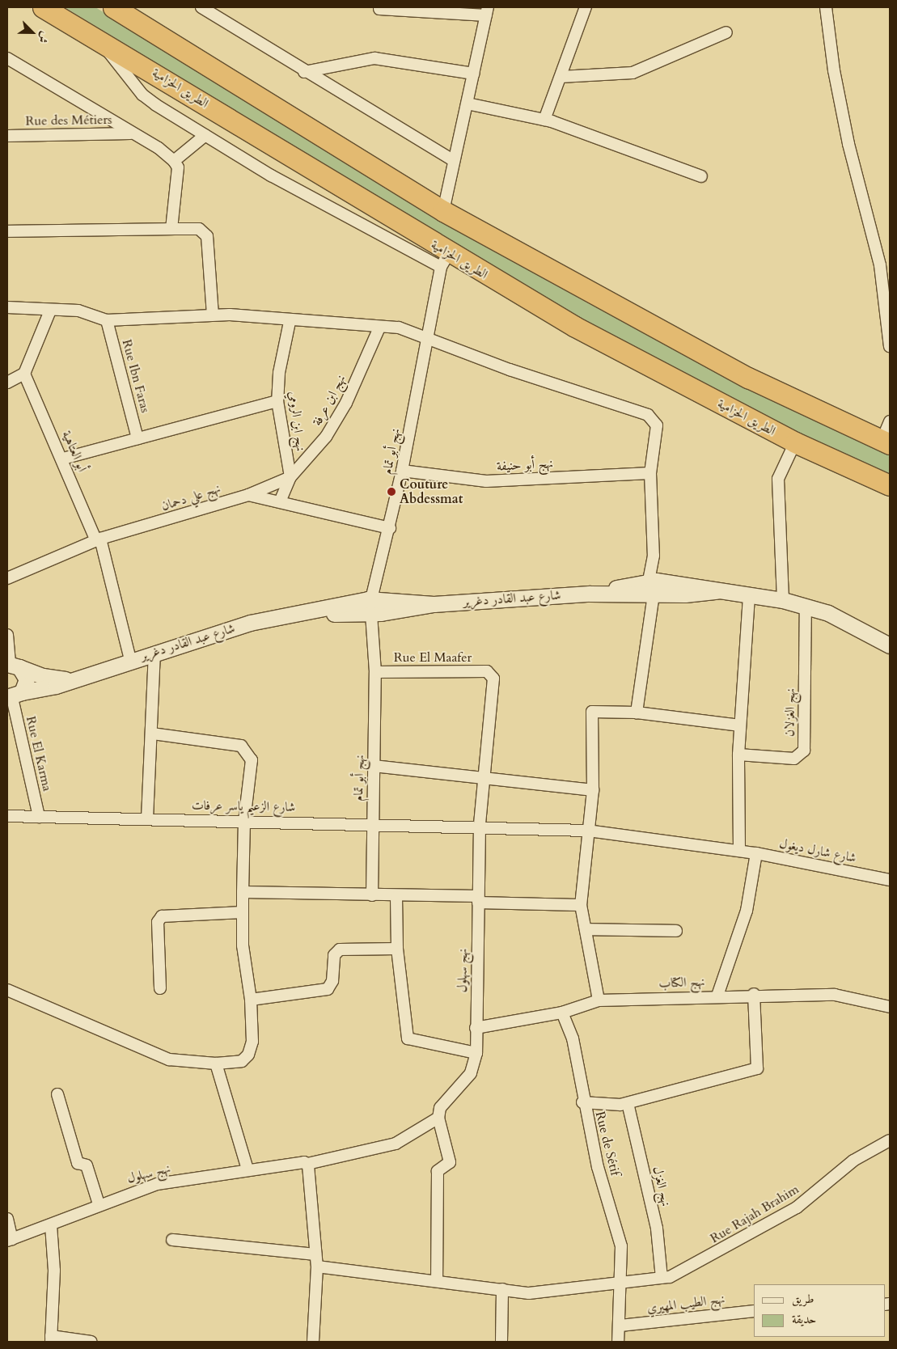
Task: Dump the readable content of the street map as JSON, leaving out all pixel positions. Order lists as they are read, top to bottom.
{
  "streets": {
    "highway": ["الطريق الحزامية"],
    "main road": ["شارع عبد القادر دغرير"],
    "street": [
      "Rue des Métiers",
      "Rue Ibn Faras",
      "نهج ابن عرفة",
      "نهج ابن الرومي",
      "أبو العتاهية",
      "نهج أبو تمام",
      "نهج أبو حنيفة",
      "نهج علي دحمان",
      "Rue El Maafer",
      "نهج الغزلان",
      "Rue El Karma",
      "شارع الزعيم ياسر عرفات",
      "شارع شارل ديغول",
      "نهج سهلول",
      "نهج الكتاب",
      "Rue de Sétif",
      "نهج الغزل",
      "Rue Rajah Brahim",
      "نهج الطيب المهيري"
    ]
  },
  "crossings": [
    ["الطريق الحزامية", "نهج أبو تمام"],
    ["نهج ابن عرفة", "نهج ابن الرومي"],
    ["أبو العتاهية", "نهج علي دحمان"],
    ["أبو العتاهية", "شارع عبد القادر دغرير"],
    ["نهج أبو تمام", "نهج أبو حنيفة"],
    ["نهج أبو تمام", "نهج علي دحمان"],
    ["نهج أبو تمام", "شارع عبد القادر دغرير"],
    ["نهج أبو تمام", "Rue El Maafer"],
    ["نهج أبو تمام", "شارع الزعيم ياسر عرفات"],
    ["شارع عبد القادر دغرير", "نهج الغزلان"],
    ["شارع عبد القادر دغرير", "Rue El Karma"],
    ["Rue El Maafer", "نهج سهلول"],
    ["Rue El Karma", "شارع الزعيم ياسر عرفات"],
    ["شارع الزعيم ياسر عرفات", "شارع شارل ديغول"],
    ["شارع الزعيم ياسر عرفات", "نهج سهلول"],
    ["نهج سهلول", "نهج الكتاب"],
    ["نهج الكتاب", "Rue de Sétif"],
    ["Rue de Sétif", "Rue Rajah Brahim"],
    ["Rue de Sétif", "نهج الطيب المهيري"],
    ["نهج الغزل", "Rue Rajah Brahim"]
  ],
  "places": ["Couture Abdessmat"],
  "legend": ["طريق", "حديقة"],
  "north": "bottom right"
}
